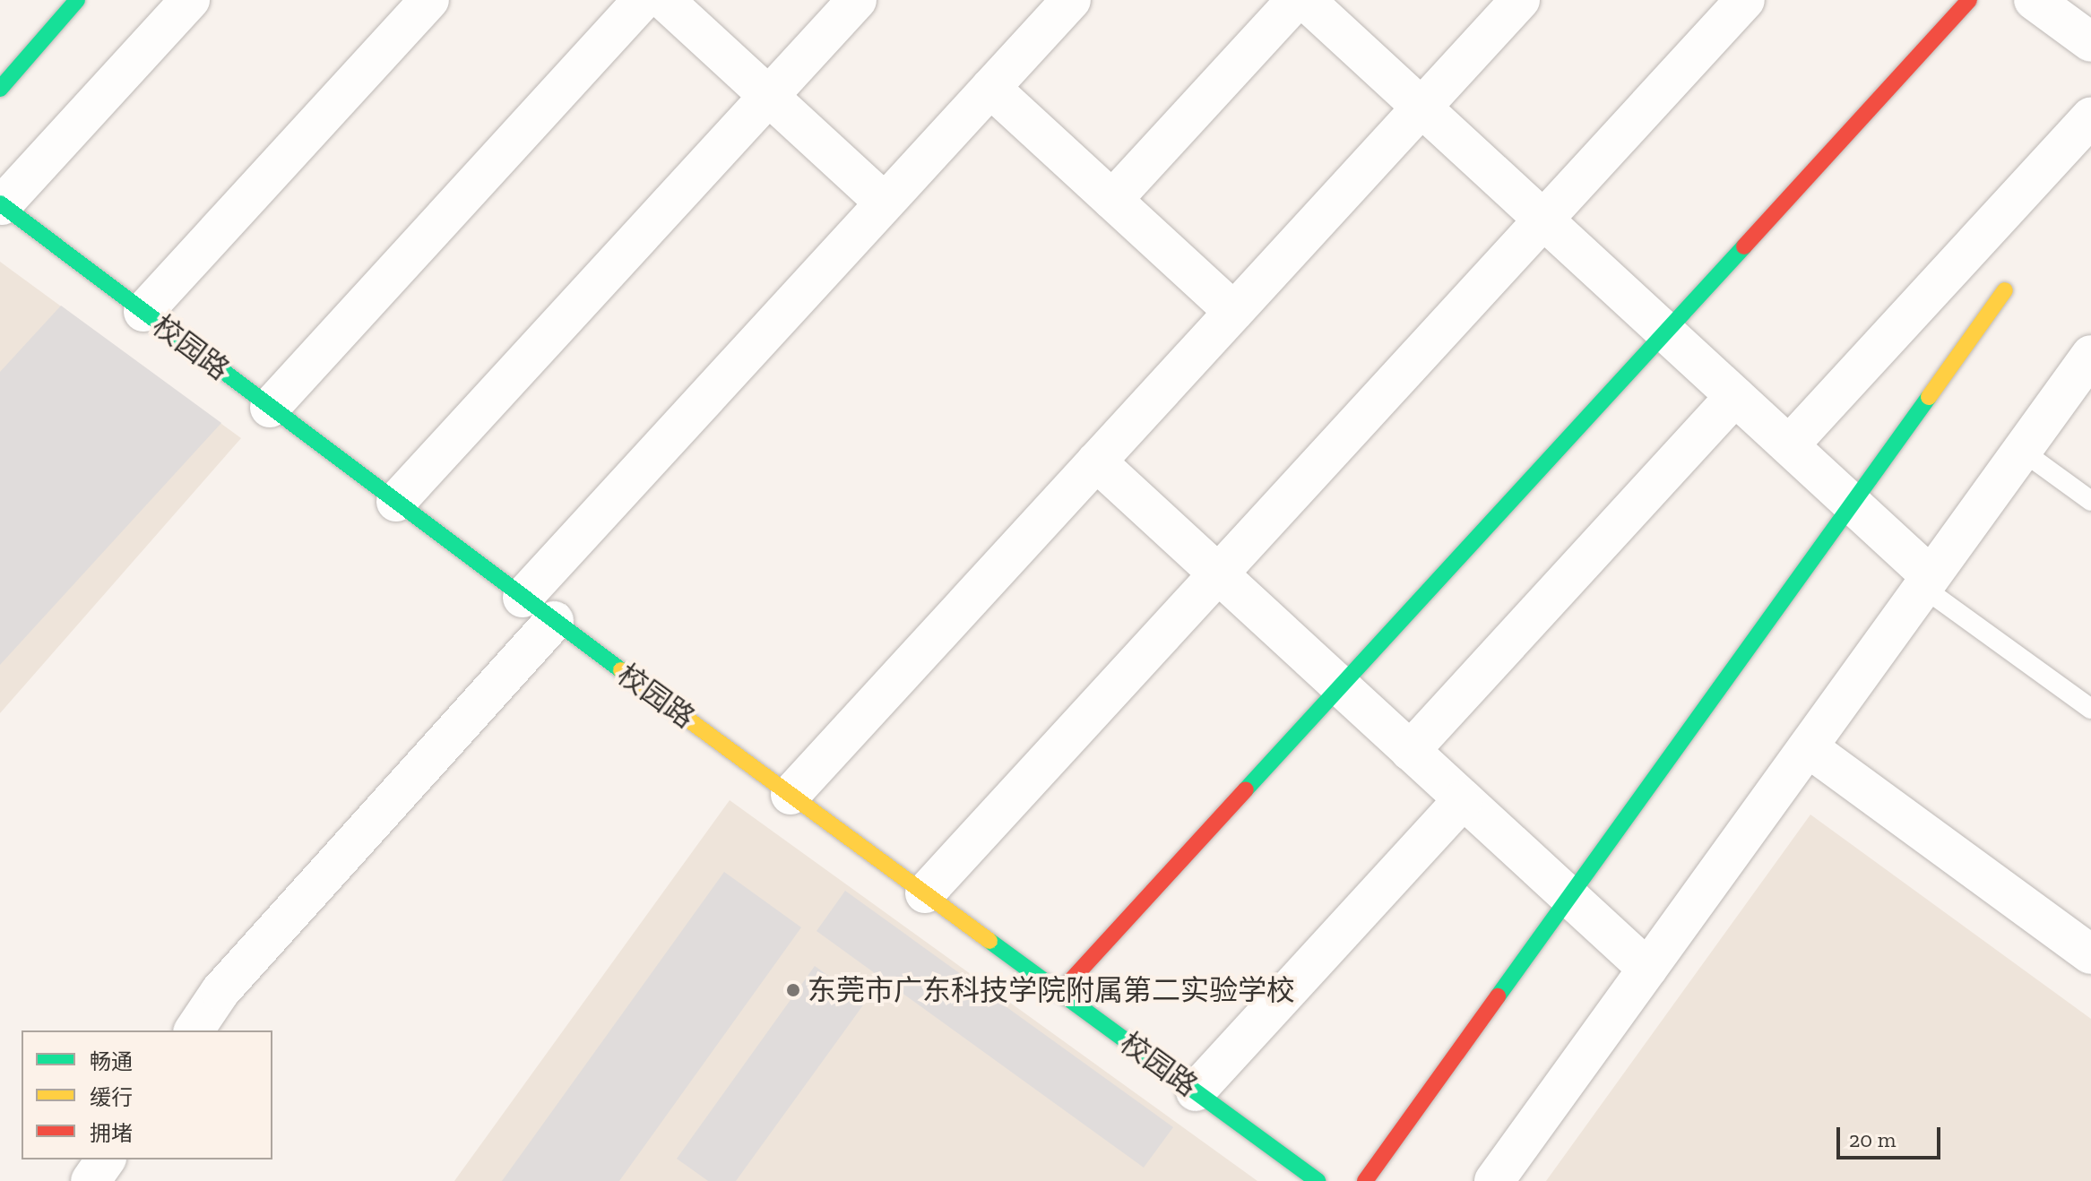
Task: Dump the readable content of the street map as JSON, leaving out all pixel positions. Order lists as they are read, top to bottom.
{
  "streets": {
    "street": ["校园路"]
  },
  "places": ["东莞市广东科技学院附属第二实验学校"],
  "legend": ["畅通", "缓行", "拥堵"],
  "scale_bar": "20 m"
}
